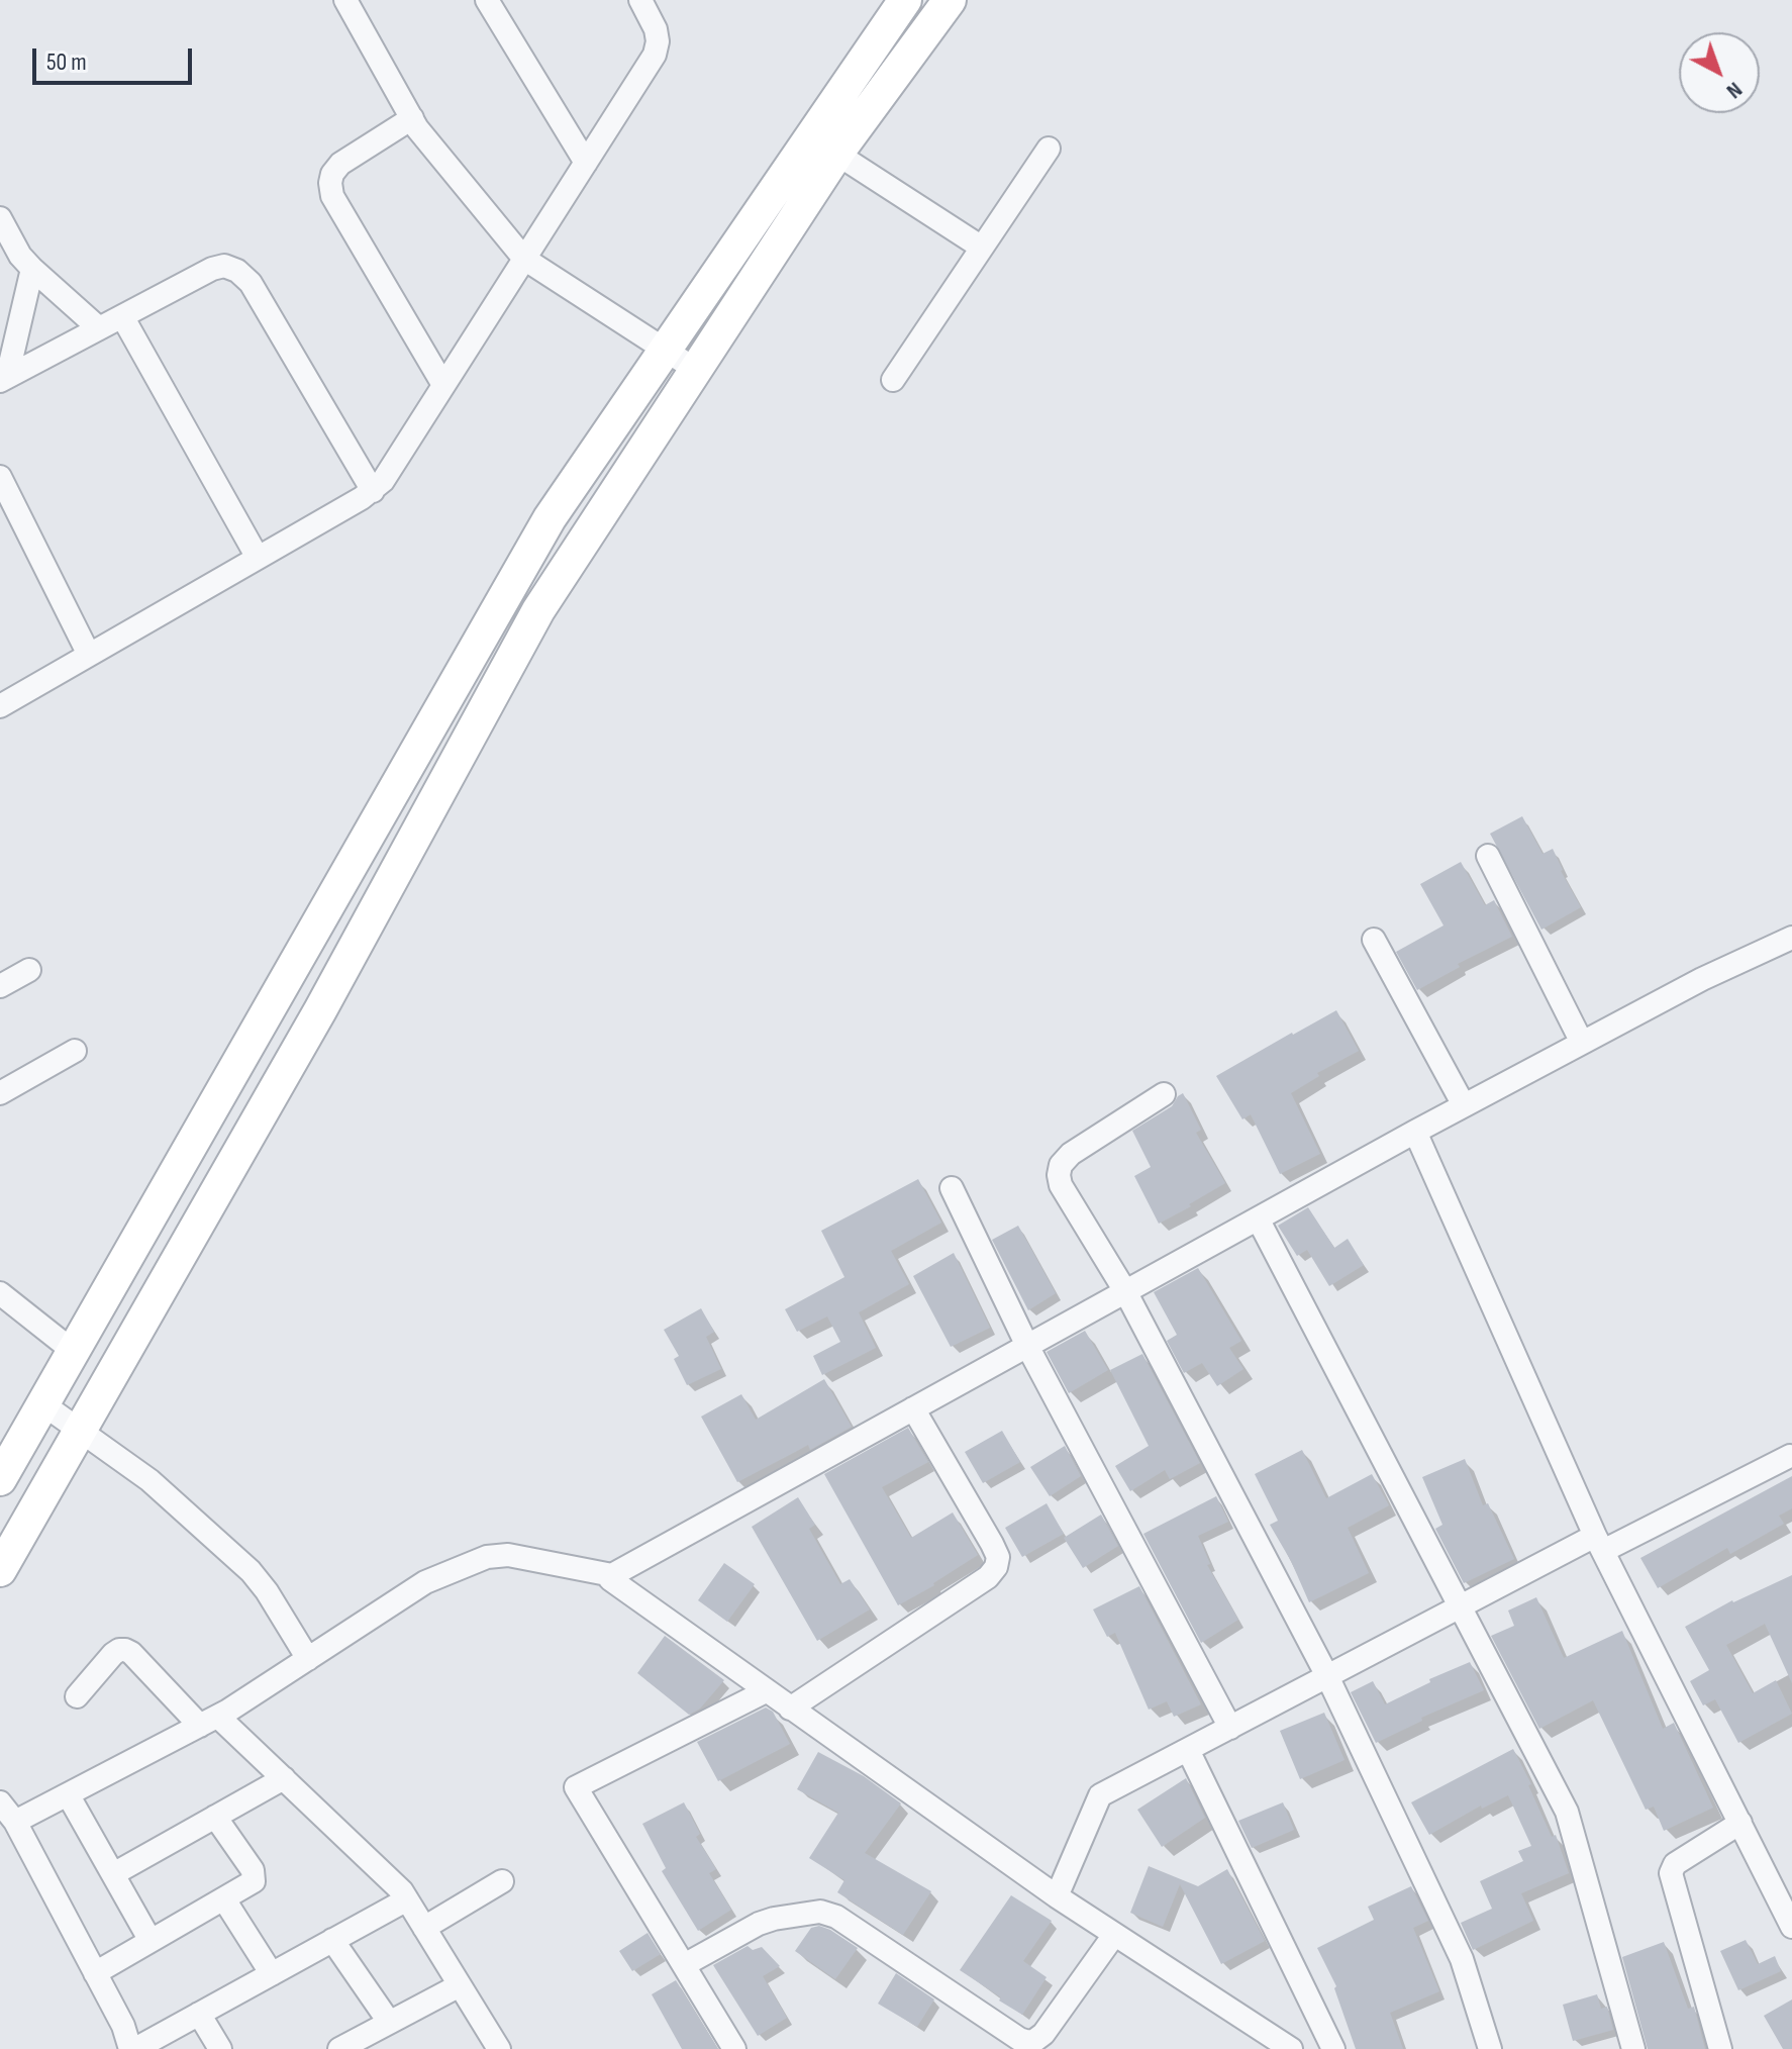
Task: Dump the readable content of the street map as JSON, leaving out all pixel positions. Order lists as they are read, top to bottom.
{
  "scale_bar": "50 m",
  "north": "bottom right"
}
